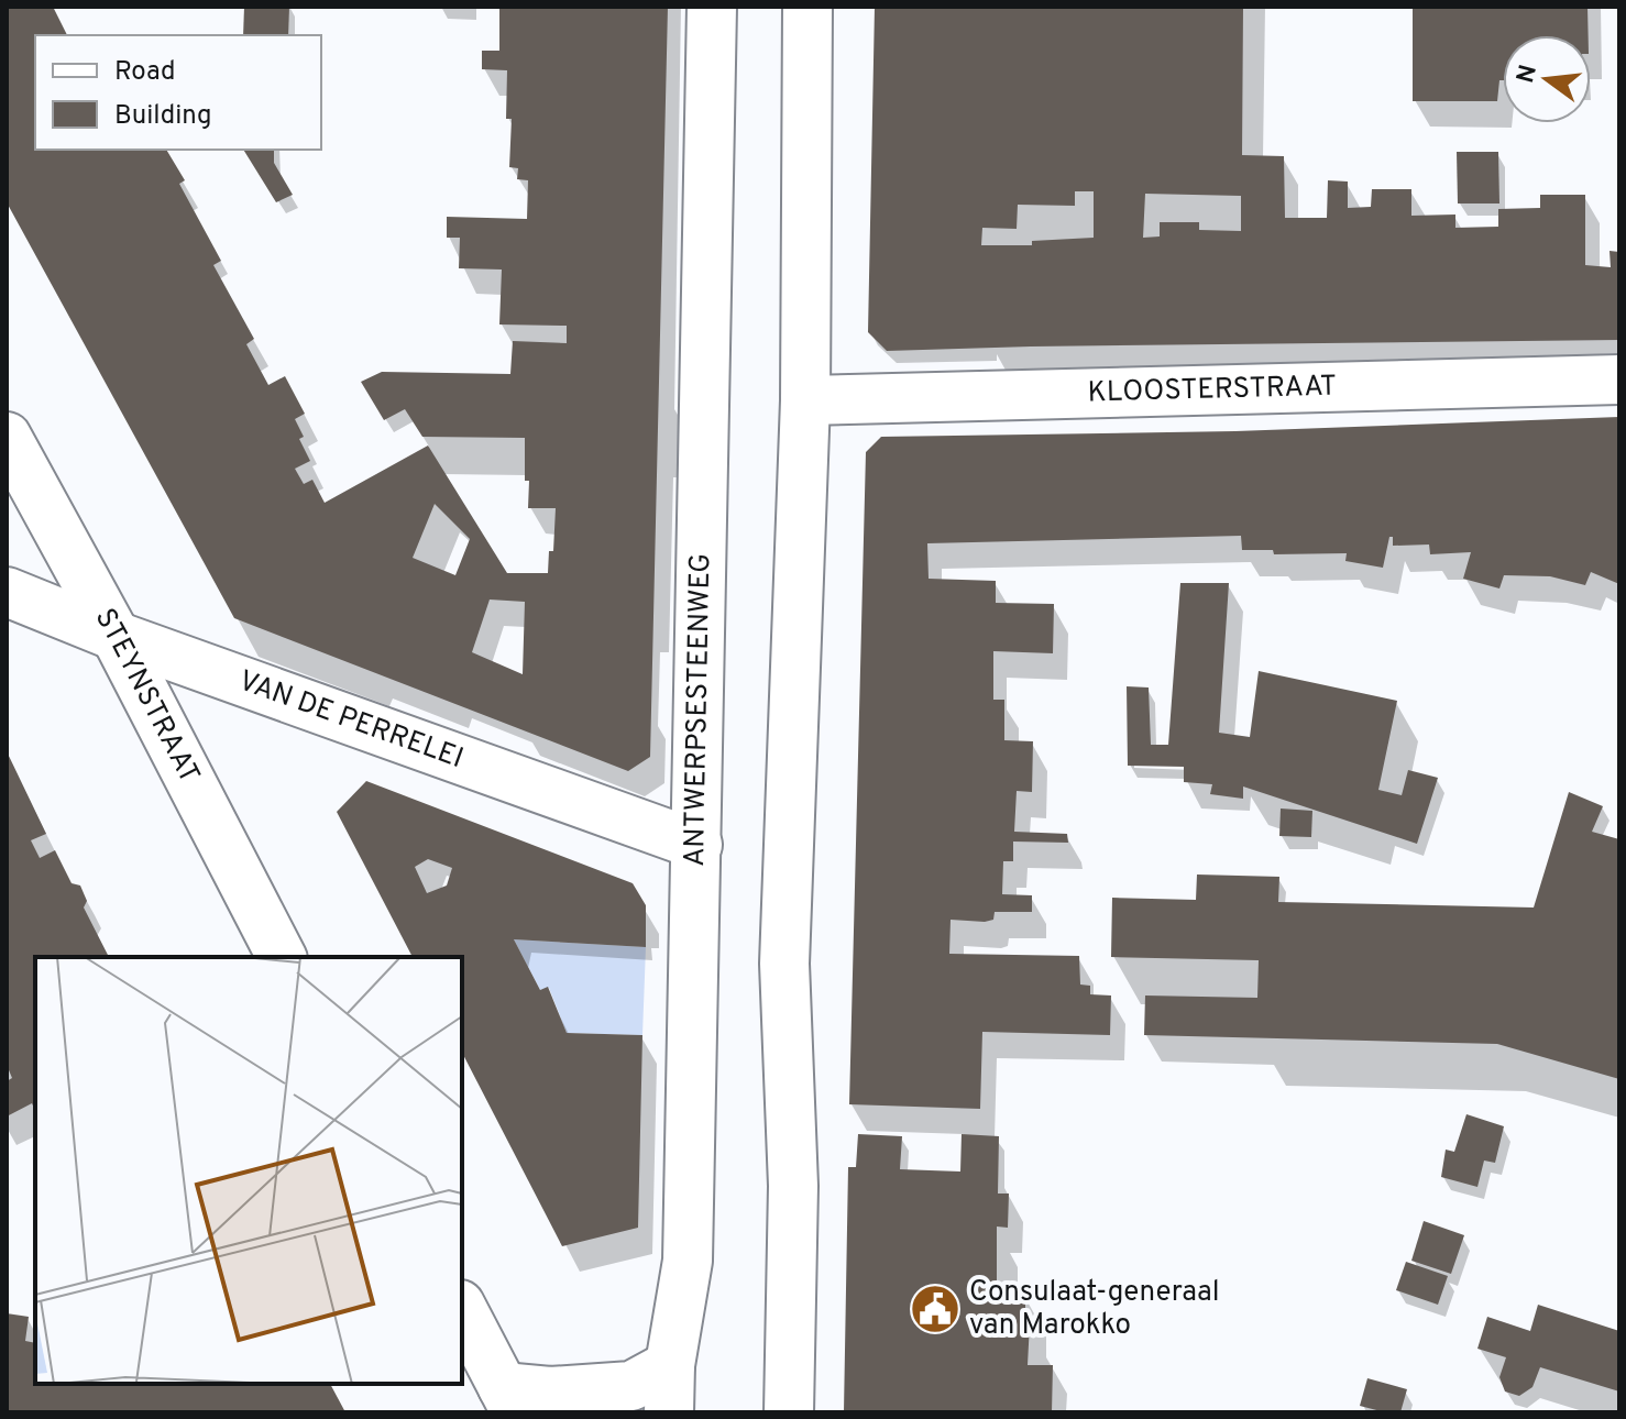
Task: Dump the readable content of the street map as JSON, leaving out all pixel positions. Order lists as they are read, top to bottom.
{
  "streets": {
    "street": [
      "KLOOSTERSTRAAT",
      "STEYNSTRAAT",
      "ANTWERPSESTEENWEG",
      "VAN DE PERRELEI"
    ]
  },
  "crossings": [
    ["STEYNSTRAAT", "VAN DE PERRELEI"],
    ["ANTWERPSESTEENWEG", "VAN DE PERRELEI"]
  ],
  "places": {
    "public building": ["Consulaat-generaal van Marokko"]
  },
  "legend": ["Road", "Building"],
  "north": "left"
}
